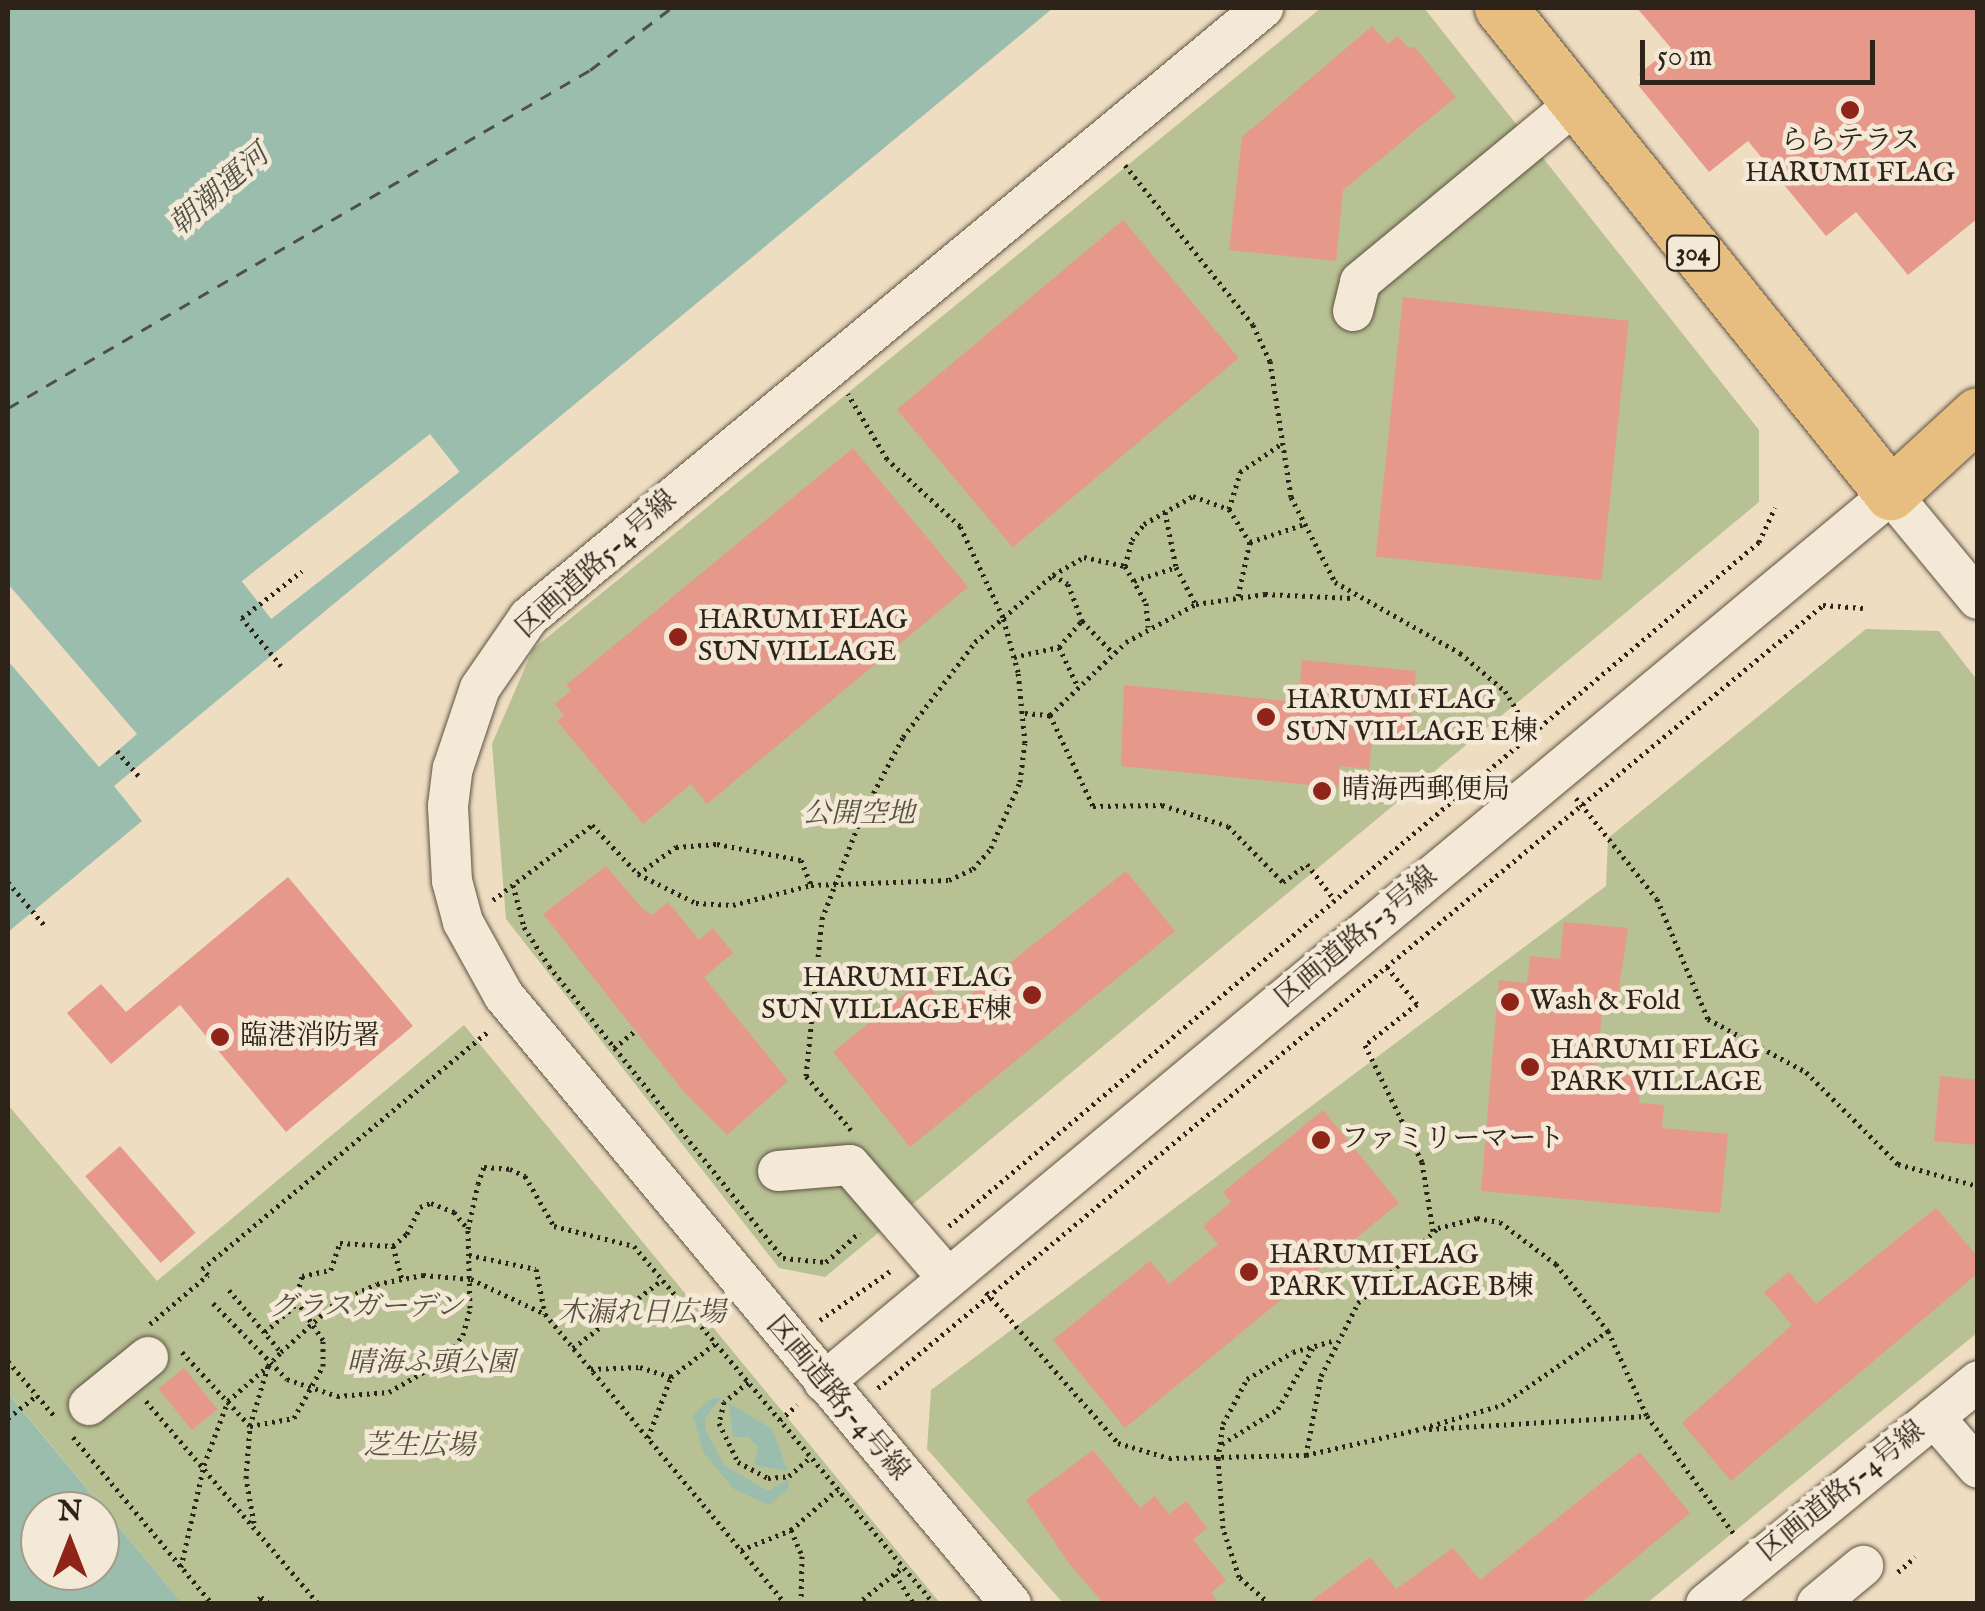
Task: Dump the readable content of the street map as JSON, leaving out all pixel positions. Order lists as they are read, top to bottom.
{
  "streets": {
    "main road": ["304"],
    "street": ["区画道路5-4号線", "区画道路5-3号線"]
  },
  "crossings": [
    ["304", "区画道路5-3号線"],
    ["区画道路5-4号線", "区画道路5-3号線"]
  ],
  "water": ["朝潮運河"],
  "parks": [
    "公開空地",
    "グラスガーデン",
    "木漏れ日広場",
    "晴海ふ頭公園",
    "芝生広場"
  ],
  "places": [
    "ららテラス HARUMI FLAG",
    "HARUMI FLAG SUN VILLAGE",
    "HARUMI FLAG SUN VILLAGE E棟",
    "晴海西郵便局",
    "HARUMI FLAG SUN VILLAGE F棟",
    "Wash & Fold",
    "臨港消防署",
    "HARUMI FLAG PARK VILLAGE",
    "ファミリーマート",
    "HARUMI FLAG PARK VILLAGE B棟"
  ],
  "scale_bar": "50 m",
  "north": "top"
}
